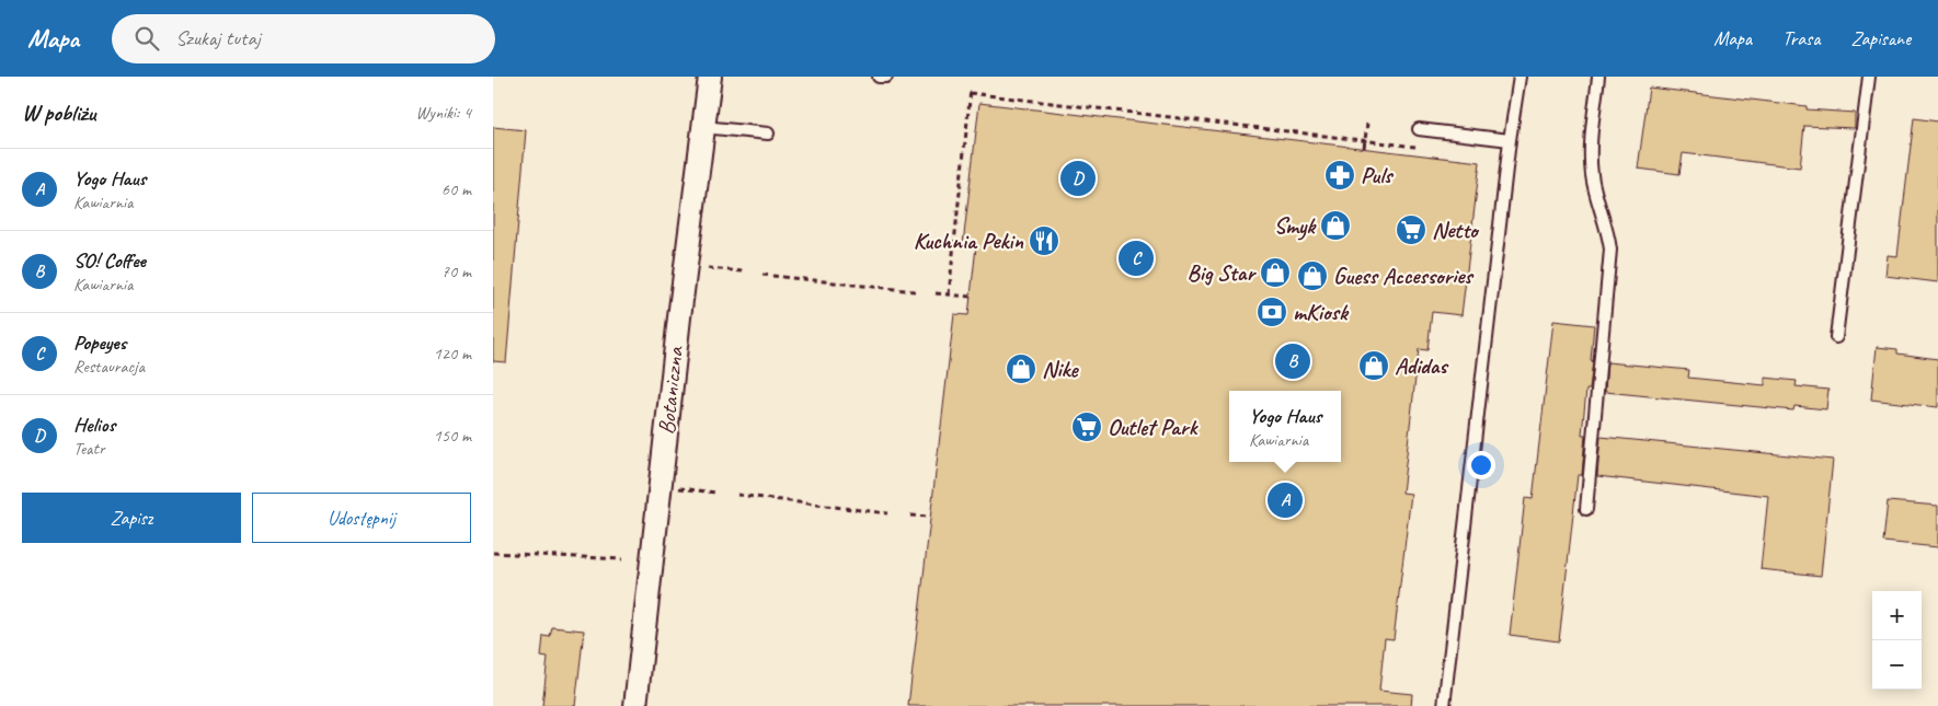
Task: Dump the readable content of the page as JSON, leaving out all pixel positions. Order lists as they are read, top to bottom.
{
  "streets": {
    "street": ["Botaniczna"]
  },
  "places": {
    "pharmacy": ["Puls"],
    "shop": [
      "Smyk",
      "Big Star",
      "Guess Accessories",
      "Adidas",
      "Nike"
    ],
    "supermarket": ["Netto", "Outlet Park"],
    "restaurant": ["Kuchnia Pekin"],
    "bank": ["mKiosk"]
  },
  "page": {
    "header": "Mapa",
    "search": "Szukaj tutaj",
    "nav": ["Mapa", "Trasa", "Zapisane"],
    "heading": ["W pobliżu", "Wyniki: 4"],
    "list": [
      {
        "mark": "A",
        "name": "Yogo Haus",
        "note": "Kawiarnia",
        "value": "60 m"
      },
      {
        "mark": "B",
        "name": "SO! Coffee",
        "note": "Kawiarnia",
        "value": "70 m"
      },
      {
        "mark": "C",
        "name": "Popeyes",
        "note": "Restauracja",
        "value": "120 m"
      },
      {
        "mark": "D",
        "name": "Helios",
        "note": "Teatr",
        "value": "150 m"
      }
    ],
    "pins": [
      "D",
      "C",
      "B",
      "A"
    ],
    "popup": ["Yogo Haus", "Kawiarnia"],
    "buttons": ["Zapisz", "Udostępnij"],
    "map_buttons": ["+", "−"]
  }
}
